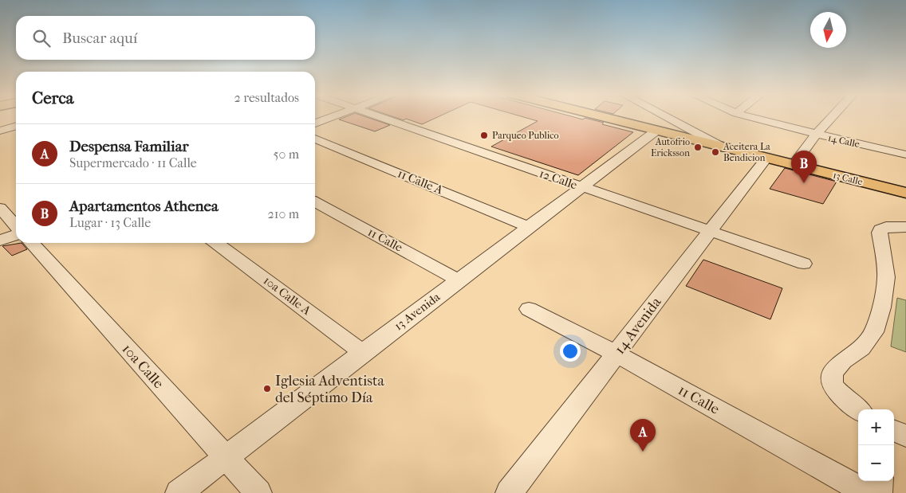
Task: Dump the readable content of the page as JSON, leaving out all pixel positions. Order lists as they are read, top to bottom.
{
  "streets": {
    "main road": ["13 Calle"],
    "street": [
      "14 Calle",
      "12 Calle",
      "11 Calle A",
      "11 Calle",
      "10a Calle A",
      "13 Avenida",
      "14 Avenida",
      "10a Calle"
    ]
  },
  "crossings": [
    ["13 Calle", "13 Avenida"],
    ["13 Calle", "14 Avenida"],
    ["12 Calle", "13 Avenida"],
    ["12 Calle", "14 Avenida"],
    ["11 Calle A", "13 Avenida"],
    ["11 Calle", "13 Avenida"],
    ["11 Calle", "14 Avenida"],
    ["10a Calle A", "13 Avenida"],
    ["13 Avenida", "10a Calle"]
  ],
  "places": [
    "Parqueo Publico",
    "Autofrio Ericksson",
    "Aceitera La Bendicion",
    "Iglesia Adventista del Séptimo Día"
  ],
  "north": "bottom",
  "page": {
    "search": "Buscar aquí",
    "heading": ["Cerca", "2 resultados"],
    "list": [
      {
        "mark": "A",
        "name": "Despensa Familiar",
        "note": "Supermercado · 11 Calle",
        "value": "50 m"
      },
      {
        "mark": "B",
        "name": "Apartamentos Athenea",
        "note": "Lugar · 13 Calle",
        "value": "210 m"
      }
    ],
    "pins": ["B", "A"],
    "map_buttons": ["+", "−"]
  }
}
